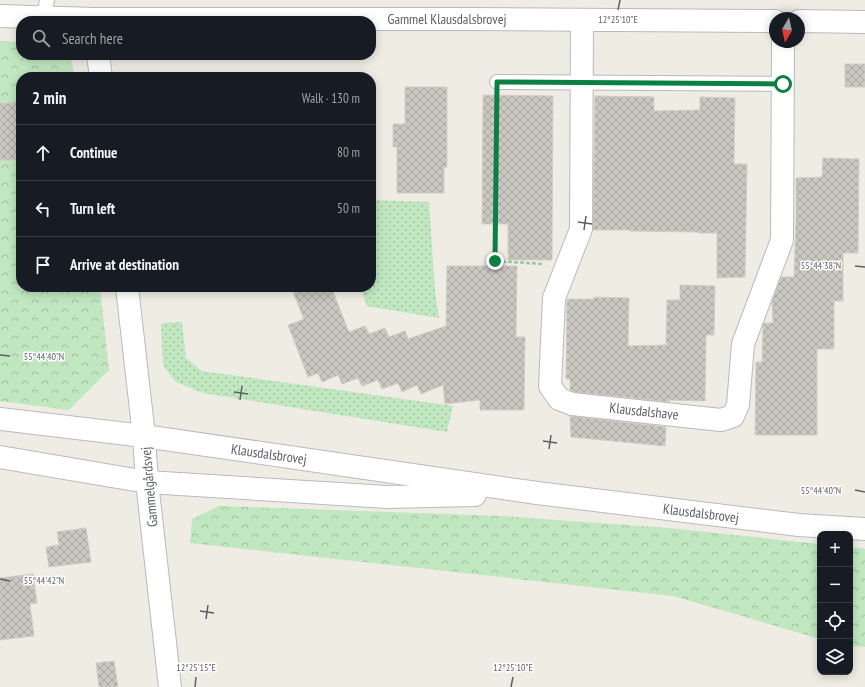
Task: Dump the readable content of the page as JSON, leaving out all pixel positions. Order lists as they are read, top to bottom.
{
  "streets": {
    "street": [
      "Gammel Klausdalsbrovej",
      "Klausdalshave",
      "Klausdalsbrovej",
      "Gammelgårdsvej"
    ]
  },
  "crossings": [
    ["Gammel Klausdalsbrovej", "Klausdalshave"],
    ["Klausdalsbrovej", "Gammelgårdsvej"]
  ],
  "north": "bottom",
  "page": {
    "search": "Search here",
    "heading": ["2 min", "Walk · 130 m"],
    "list": [
      ["Continue", "80 m"],
      ["Turn left", "50 m"],
      "Arrive at destination"
    ],
    "map_buttons": ["+", "−"]
  },
  "coordinates": [
    "12°25'10\"E",
    "55°44'38\"N",
    "55°44'40\"N",
    "55°44'42\"N",
    "12°25'15\"E"
  ]
}
